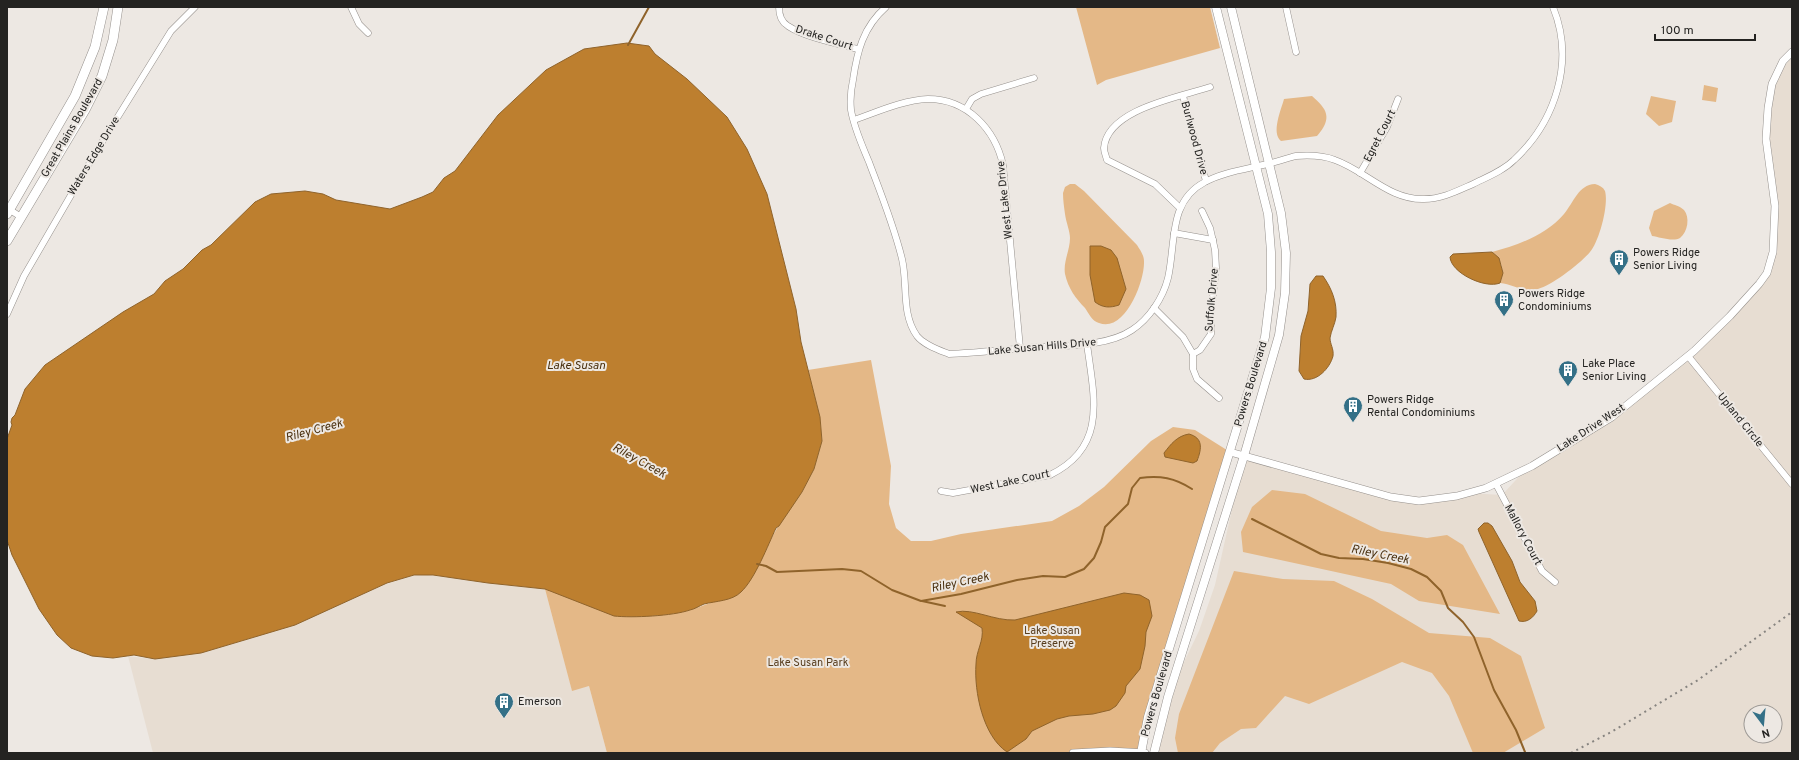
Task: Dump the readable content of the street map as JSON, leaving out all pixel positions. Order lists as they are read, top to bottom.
{
  "streets": {
    "main road": ["Great Plains Boulevard", "Powers Boulevard"],
    "street": [
      "Drake Court",
      "Egret Court",
      "Burlwood Drive",
      "Waters Edge Drive",
      "West Lake Drive",
      "Suffolk Drive",
      "Lake Susan Hills Drive",
      "Upland Circle",
      "Lake Drive West",
      "West Lake Court",
      "Mallory Court"
    ]
  },
  "crossings": [
    ["Drake Court", "Lake Susan Hills Drive"],
    ["Egret Court", "Lake Susan Hills Drive"],
    ["Burlwood Drive", "Lake Susan Hills Drive"],
    ["West Lake Drive", "Lake Susan Hills Drive"],
    ["Lake Susan Hills Drive", "Powers Boulevard"],
    ["Lake Susan Hills Drive", "West Lake Court"],
    ["Powers Boulevard", "Lake Drive West"],
    ["Upland Circle", "Lake Drive West"],
    ["Lake Drive West", "Mallory Court"]
  ],
  "water": ["Lake Susan", "Riley Creek"],
  "parks": ["Lake Susan Preserve", "Lake Susan Park"],
  "places": {
    "building": [
      "Powers Ridge Senior Living",
      "Powers Ridge Condominiums",
      "Lake Place Senior Living",
      "Powers Ridge Rental Condominiums",
      "Emerson"
    ]
  },
  "scale_bar": "100 m",
  "north": "bottom"
}
